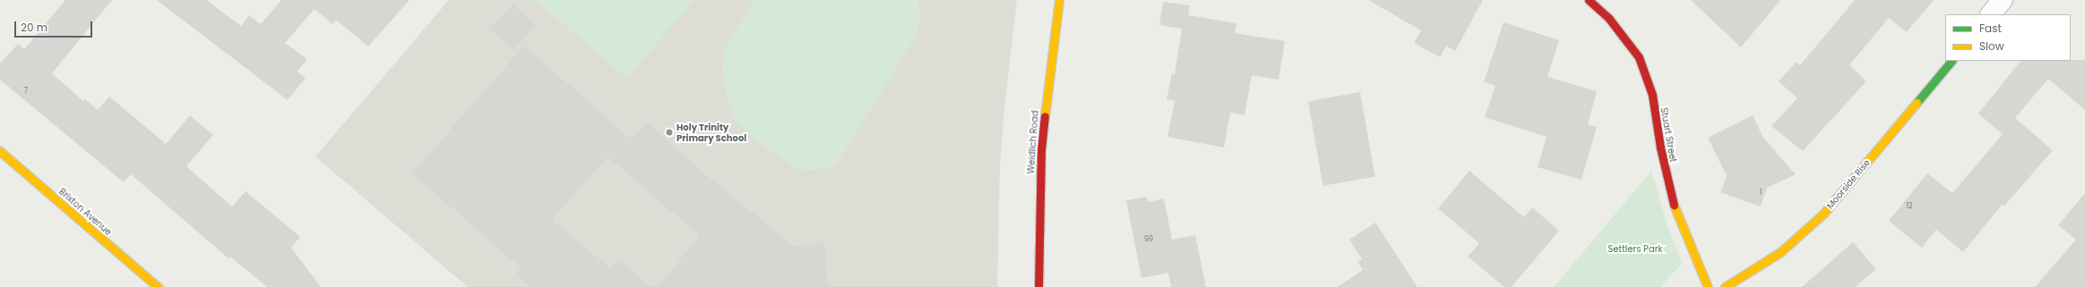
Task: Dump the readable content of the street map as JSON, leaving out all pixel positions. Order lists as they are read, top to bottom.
{
  "streets": {
    "street": [
      "Stuart Street",
      "Weidlich Road",
      "Moorside Rise",
      "Brixton Avenue"
    ]
  },
  "parks": ["Settlers Park"],
  "places": ["Holy Trinity Primary School"],
  "house_numbers": [
    "7",
    "1",
    "12",
    "99"
  ],
  "legend": ["Fast", "Slow"],
  "scale_bar": "20 m"
}
